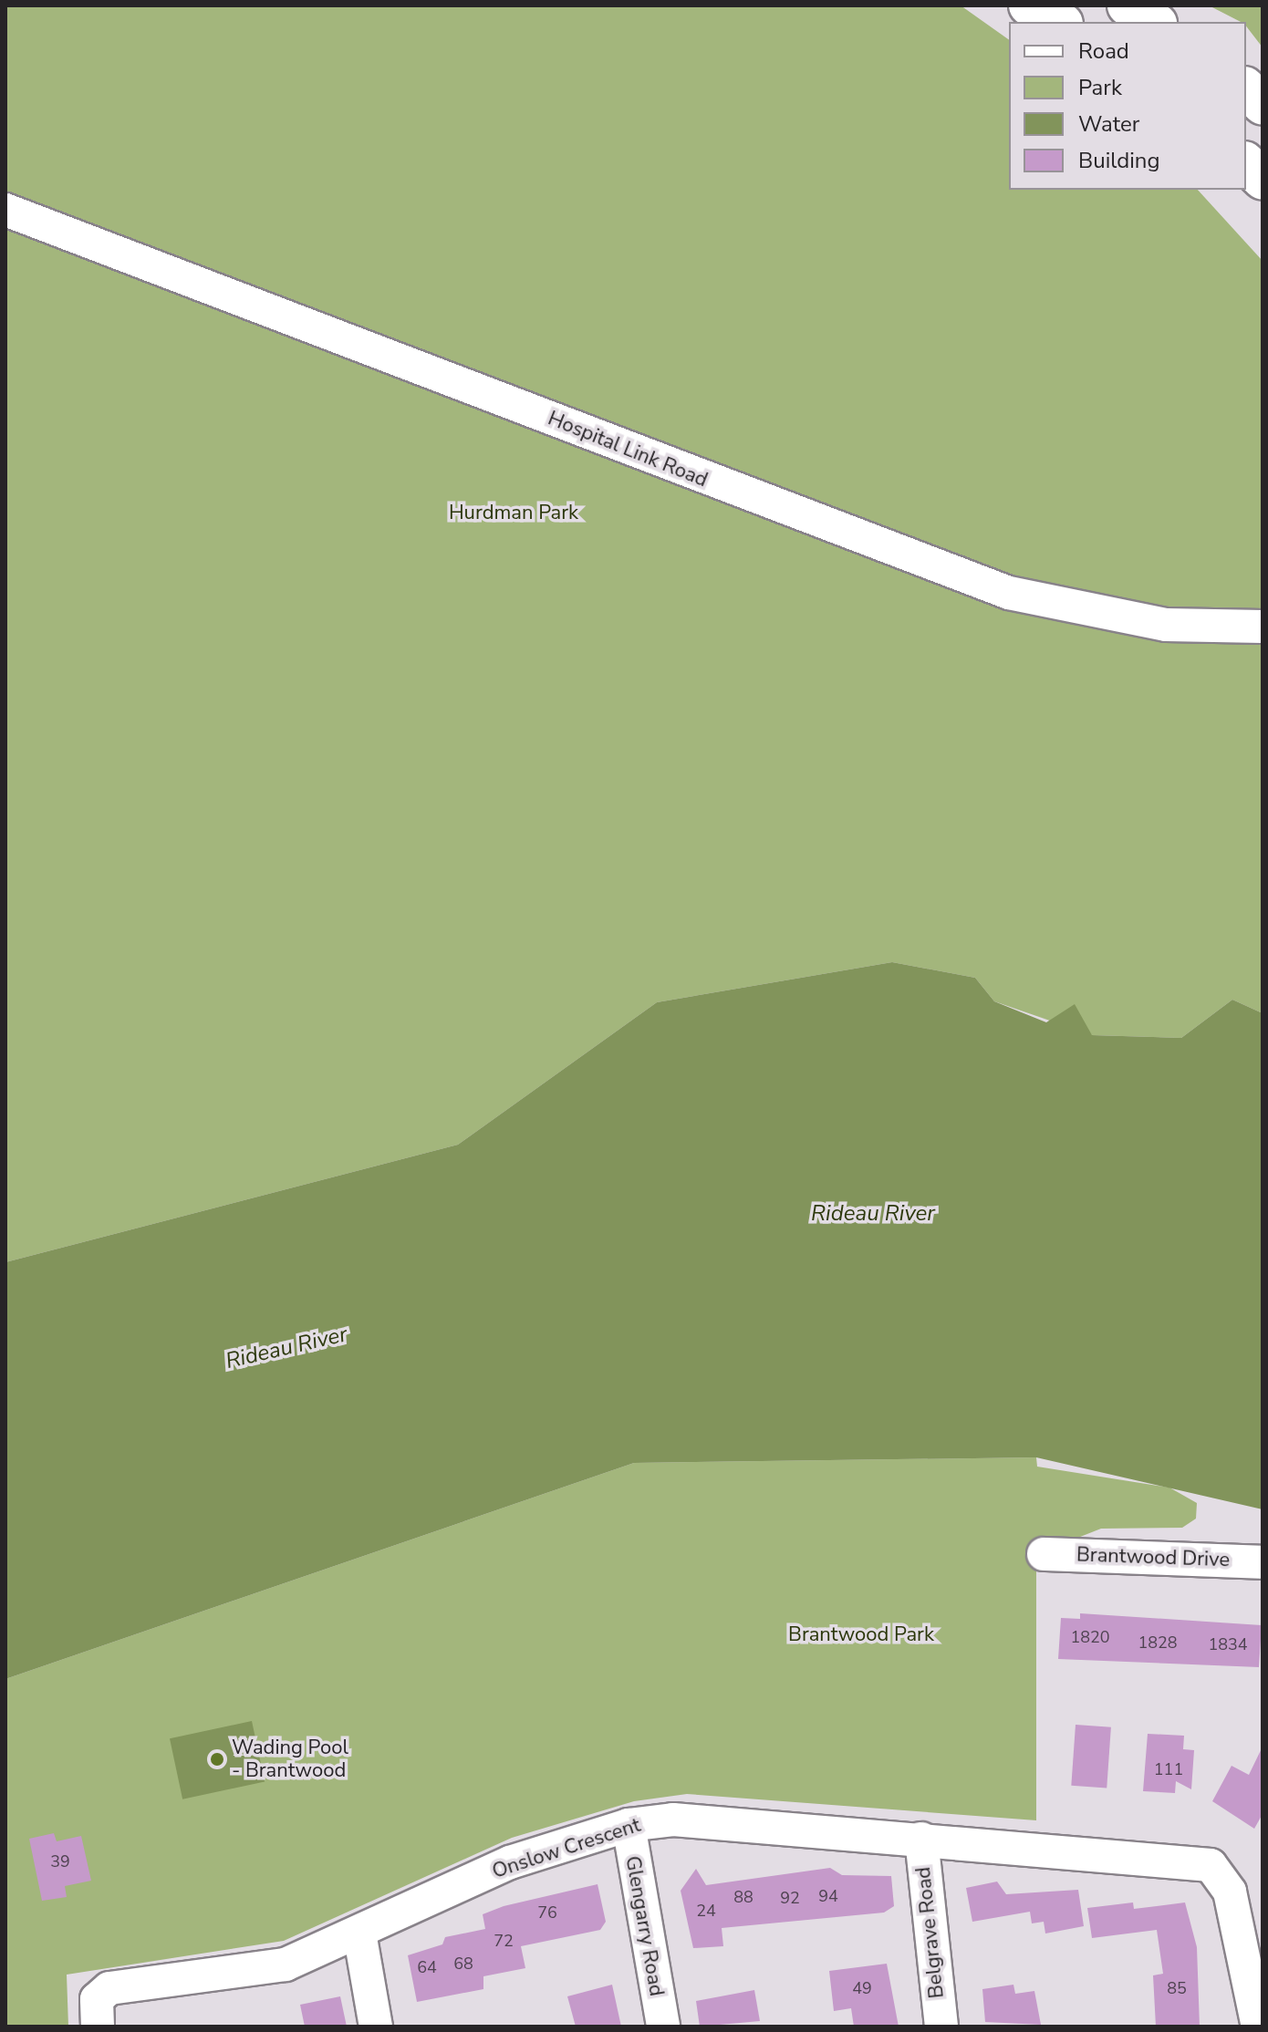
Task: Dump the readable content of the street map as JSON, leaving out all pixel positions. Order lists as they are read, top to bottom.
{
  "streets": {
    "street": [
      "Hospital Link Road",
      "Brantwood Drive",
      "Onslow Crescent",
      "Glengarry Road",
      "Belgrave Road"
    ]
  },
  "crossings": [
    ["Onslow Crescent", "Glengarry Road"],
    ["Onslow Crescent", "Belgrave Road"]
  ],
  "water": ["Rideau River"],
  "parks": ["Hurdman Park", "Brantwood Park"],
  "places": ["Wading Pool - Brantwood"],
  "house_numbers": [
    "1820",
    "1828",
    "1834",
    "111",
    "39",
    "94",
    "88",
    "92",
    "24",
    "76",
    "72",
    "68",
    "64",
    "49",
    "85"
  ],
  "legend": [
    "Road",
    "Park",
    "Water",
    "Building"
  ]
}
